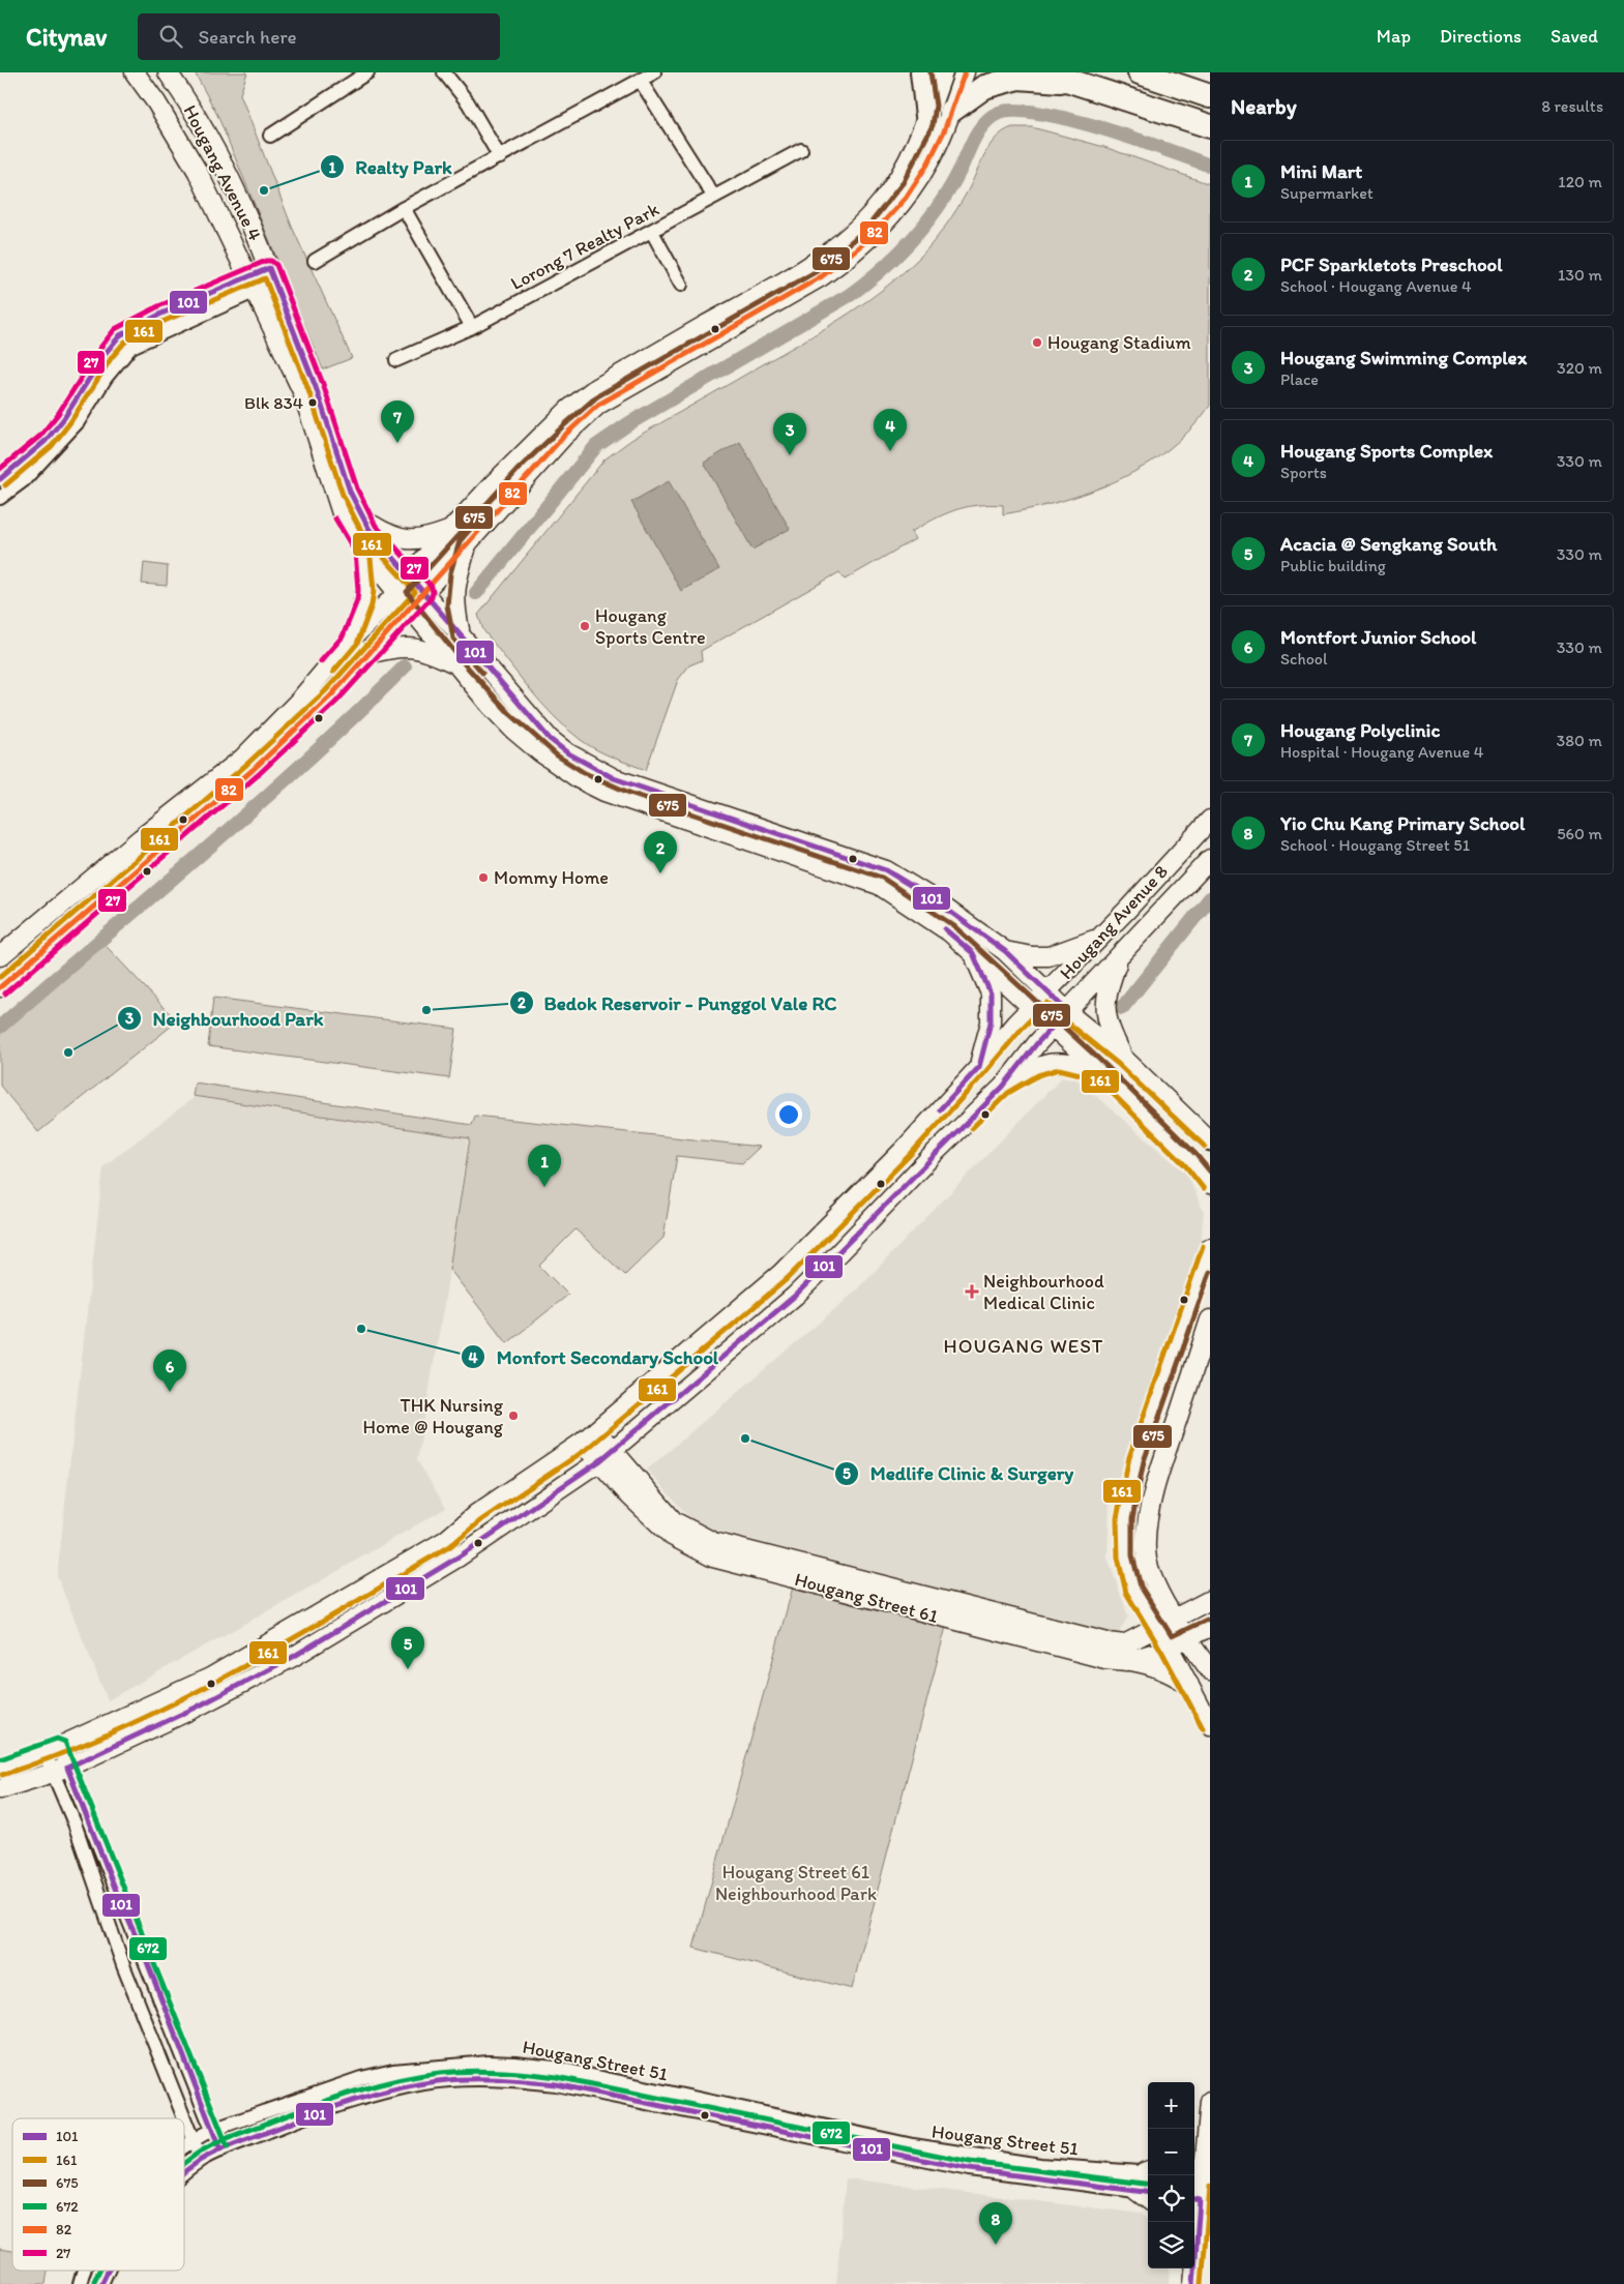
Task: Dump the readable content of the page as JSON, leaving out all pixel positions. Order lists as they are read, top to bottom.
{
  "streets": {
    "main road": ["Hougang Avenue 4", "Hougang Avenue 8", "Hougang Street 61"],
    "street": ["Lorong 7 Realty Park", "Hougang Street 51"]
  },
  "crossings": [
    ["Hougang Avenue 4", "Hougang Avenue 8"],
    ["Hougang Avenue 8", "Hougang Street 61"]
  ],
  "districts": ["HOUGANG WEST"],
  "parks": ["Hougang Street 61 Neighbourhood Park"],
  "places": {
    "other": [
      "Realty Park",
      "Hougang Stadium",
      "Blk 834",
      "Hougang Sports Centre",
      "Mommy Home",
      "Bedok Reservoir - Punggol Vale RC",
      "Neighbourhood Park",
      "Monfort Secondary School",
      "THK Nursing Home @ Hougang",
      "Medlife Clinic & Surgery"
    ],
    "health": ["Neighbourhood Medical Clinic"]
  },
  "lines": [
    "transit line 675",
    "transit line 82",
    "transit line 27",
    "transit line 101",
    "transit line 161",
    "transit line 672"
  ],
  "legend": [
    "101",
    "161",
    "675",
    "672",
    "82",
    "27"
  ],
  "page": {
    "header": "Citynav",
    "search": "Search here",
    "nav": ["Map", "Directions", "Saved"],
    "heading": ["Nearby", "8 results"],
    "list": [
      {
        "mark": "1",
        "name": "Mini Mart",
        "note": "Supermarket",
        "value": "120 m"
      },
      {
        "mark": "2",
        "name": "PCF Sparkletots Preschool",
        "note": "School · Hougang Avenue 4",
        "value": "130 m"
      },
      {
        "mark": "3",
        "name": "Hougang Swimming Complex",
        "note": "Place",
        "value": "320 m"
      },
      {
        "mark": "4",
        "name": "Hougang Sports Complex",
        "note": "Sports",
        "value": "330 m"
      },
      {
        "mark": "5",
        "name": "Acacia @ Sengkang South",
        "note": "Public building",
        "value": "330 m"
      },
      {
        "mark": "6",
        "name": "Montfort Junior School",
        "note": "School",
        "value": "330 m"
      },
      {
        "mark": "7",
        "name": "Hougang Polyclinic",
        "note": "Hospital · Hougang Avenue 4",
        "value": "380 m"
      },
      {
        "mark": "8",
        "name": "Yio Chu Kang Primary School",
        "note": "School · Hougang Street 51",
        "value": "560 m"
      }
    ],
    "pins": [
      "7",
      "4",
      "3",
      "2",
      "1",
      "6",
      "5",
      "8"
    ],
    "map_buttons": ["+", "−"]
  }
}
